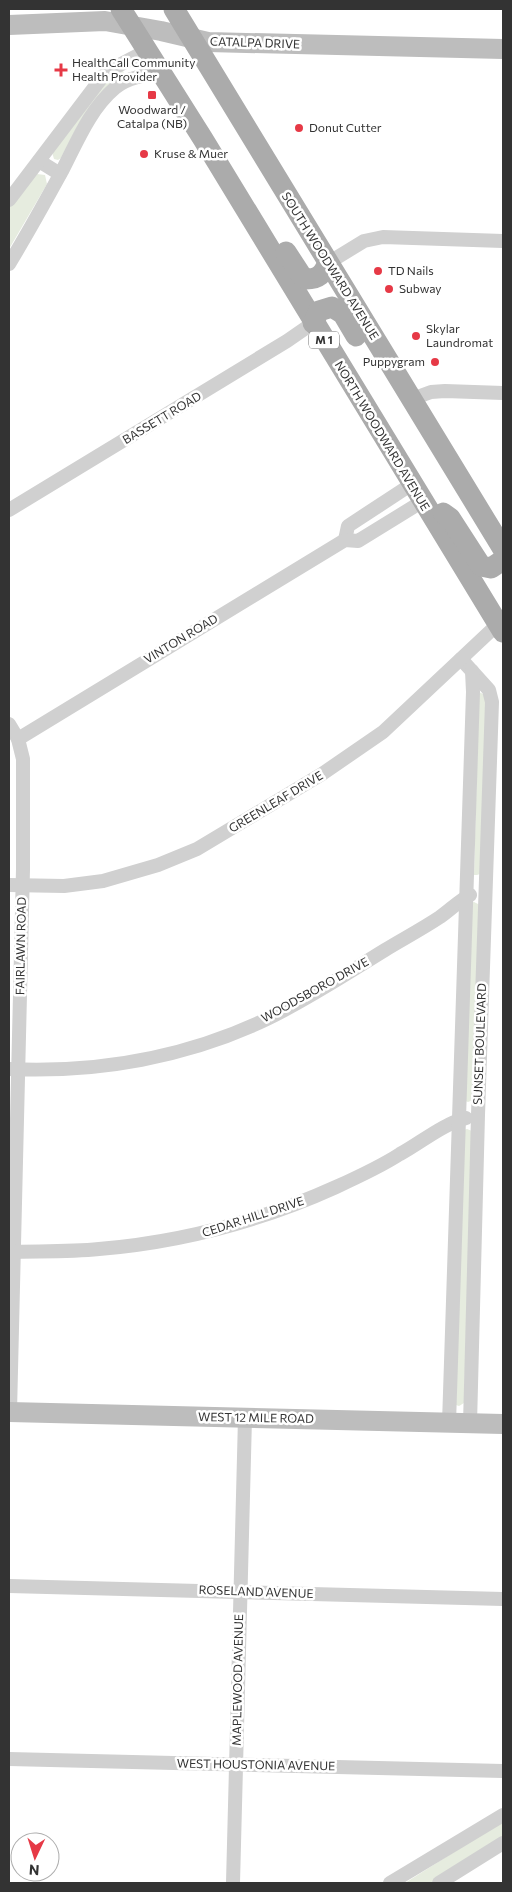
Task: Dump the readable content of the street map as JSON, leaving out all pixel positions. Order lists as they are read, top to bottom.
{
  "streets": {
    "main road": ["SOUTH WOODWARD AVENUE", "M 1", "NORTH WOODWARD AVENUE"],
    "street": [
      "CATALPA DRIVE",
      "BASSETT ROAD",
      "VINTON ROAD",
      "GREENLEAF DRIVE",
      "FAIRLAWN ROAD",
      "WOODSBORO DRIVE",
      "SUNSET BOULEVARD",
      "CEDAR HILL DRIVE",
      "WEST 12 MILE ROAD",
      "ROSELAND AVENUE",
      "MAPLEWOOD AVENUE",
      "WEST HOUSTONIA AVENUE"
    ]
  },
  "crossings": [
    ["CATALPA DRIVE", "SOUTH WOODWARD AVENUE"],
    ["CATALPA DRIVE", "NORTH WOODWARD AVENUE"],
    ["BASSETT ROAD", "NORTH WOODWARD AVENUE"],
    ["NORTH WOODWARD AVENUE", "VINTON ROAD"],
    ["NORTH WOODWARD AVENUE", "GREENLEAF DRIVE"],
    ["VINTON ROAD", "FAIRLAWN ROAD"],
    ["GREENLEAF DRIVE", "FAIRLAWN ROAD"],
    ["GREENLEAF DRIVE", "SUNSET BOULEVARD"],
    ["FAIRLAWN ROAD", "WOODSBORO DRIVE"],
    ["FAIRLAWN ROAD", "CEDAR HILL DRIVE"],
    ["FAIRLAWN ROAD", "WEST 12 MILE ROAD"],
    ["WOODSBORO DRIVE", "SUNSET BOULEVARD"],
    ["SUNSET BOULEVARD", "CEDAR HILL DRIVE"],
    ["SUNSET BOULEVARD", "WEST 12 MILE ROAD"],
    ["WEST 12 MILE ROAD", "MAPLEWOOD AVENUE"],
    ["ROSELAND AVENUE", "MAPLEWOOD AVENUE"],
    ["MAPLEWOOD AVENUE", "WEST HOUSTONIA AVENUE"]
  ],
  "places": {
    "health": ["HealthCall Community Health Provider"],
    "transit": ["Woodward / Catalpa (NB)"],
    "other": [
      "Donut Cutter",
      "Kruse & Muer",
      "TD Nails",
      "Subway",
      "Skylar Laundromat",
      "Puppygram"
    ]
  },
  "north": "bottom"
}
